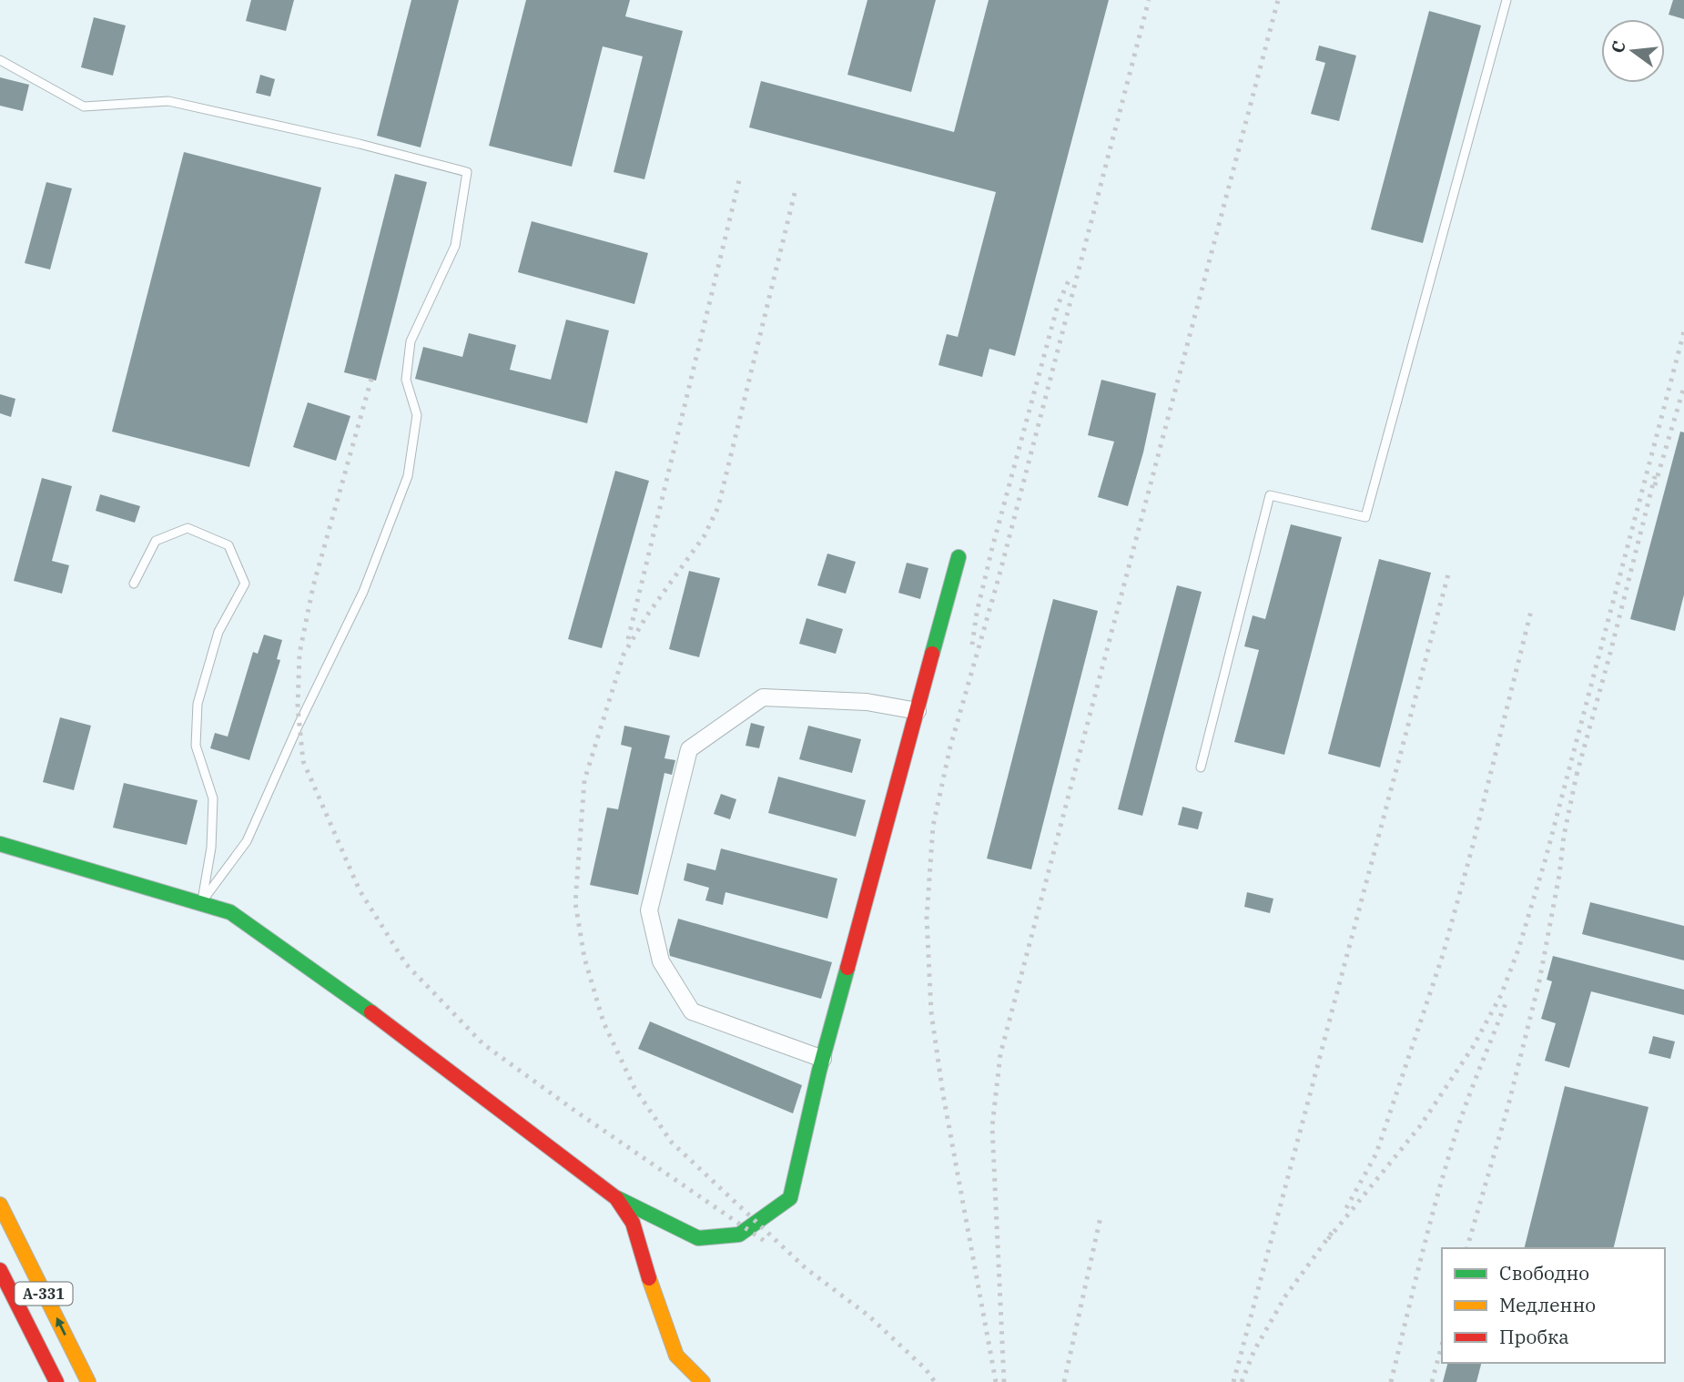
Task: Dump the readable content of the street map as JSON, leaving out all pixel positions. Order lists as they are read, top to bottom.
{
  "streets": {
    "main road": ["А-331"]
  },
  "legend": ["Свободно", "Медленно", "Пробка"],
  "north": "left"
}
